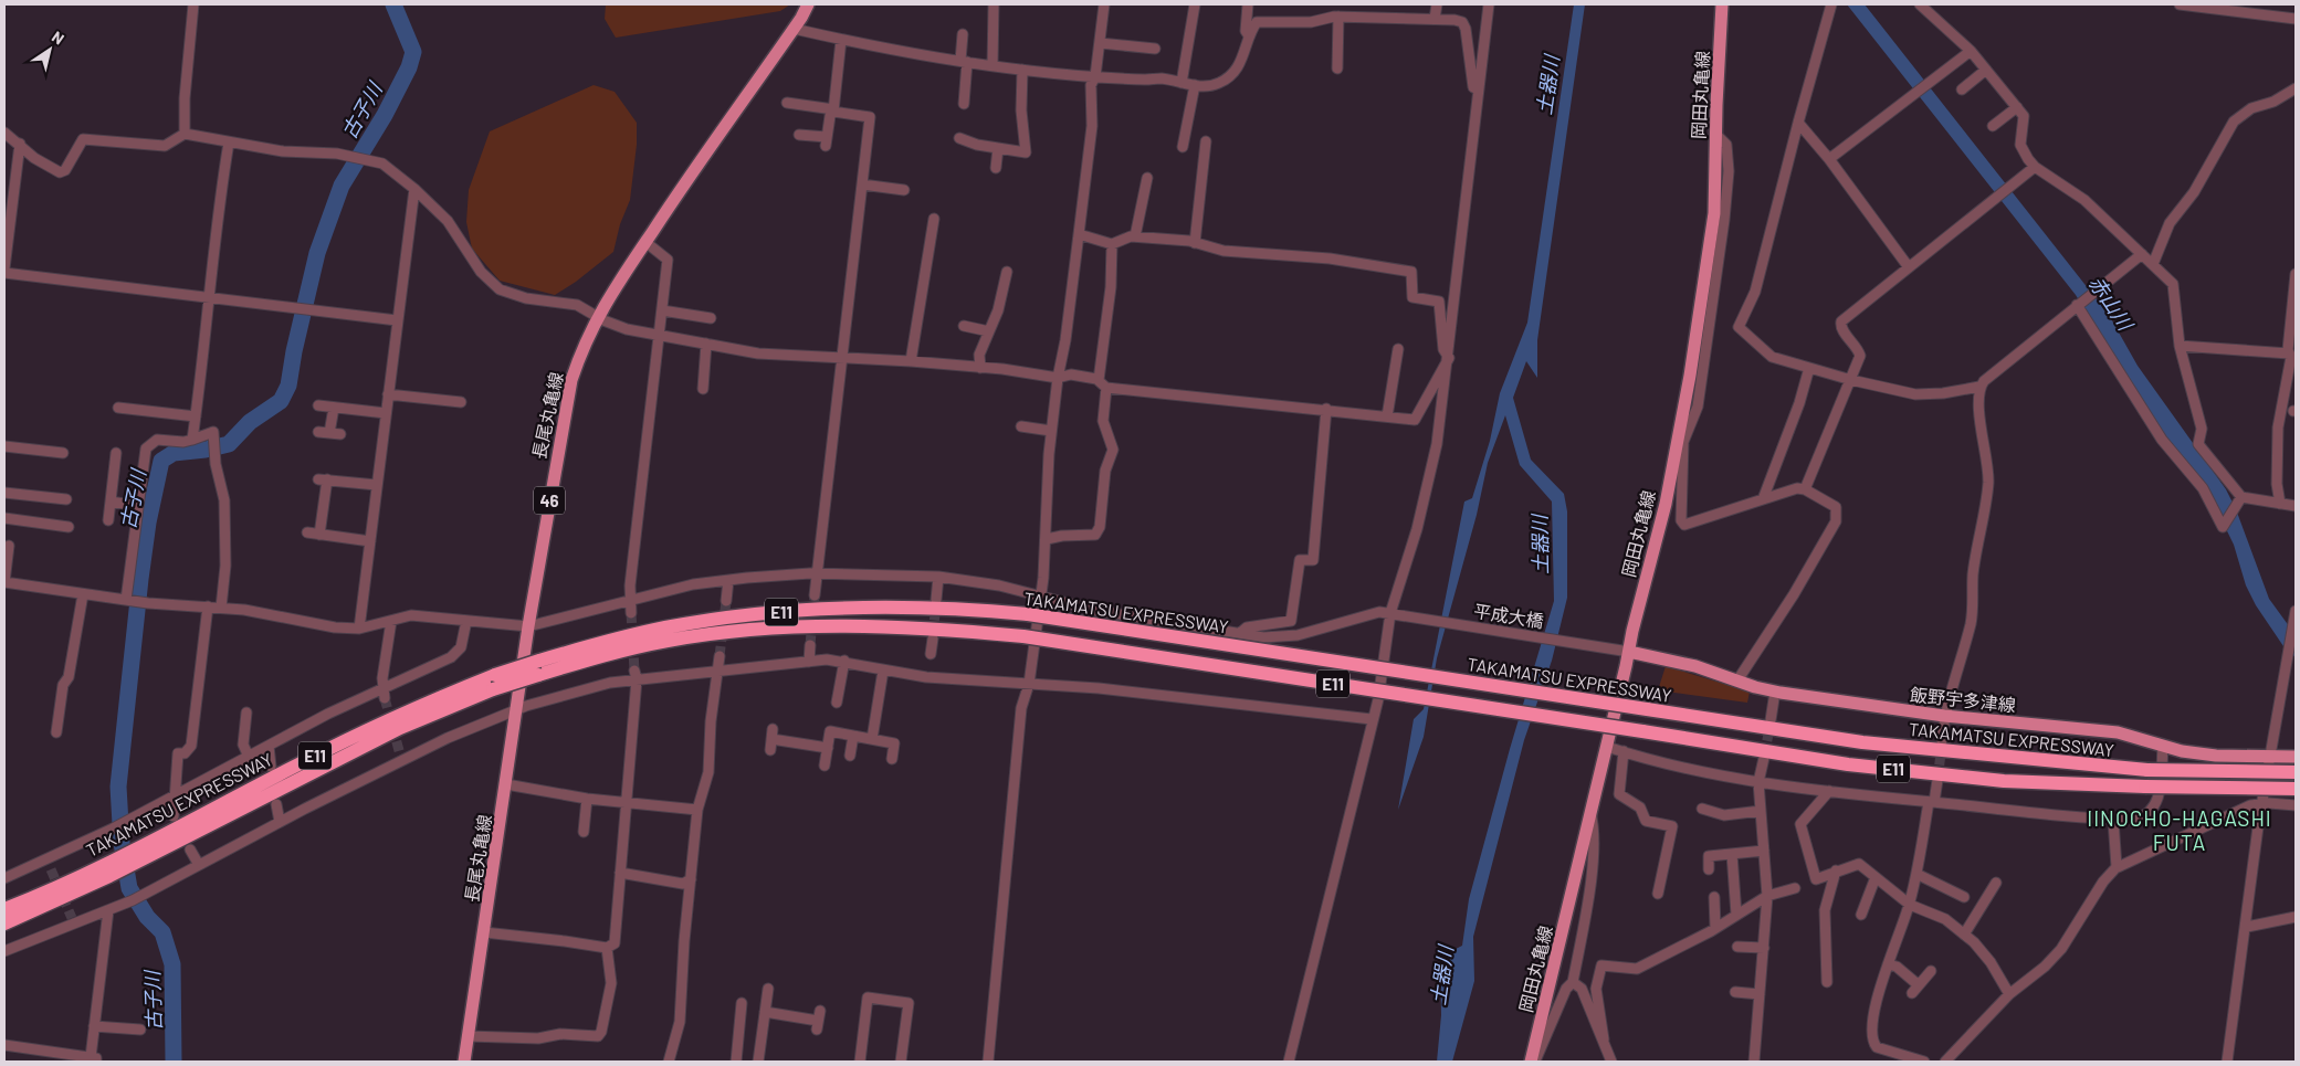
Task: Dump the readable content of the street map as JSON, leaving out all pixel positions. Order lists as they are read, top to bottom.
{
  "streets": {
    "highway": ["E11", "TAKAMATSU EXPRESSWAY"],
    "main road": [
      "岡田丸亀線",
      "長尾丸亀線",
      "46",
      "飯野宇多津線"
    ],
    "street": ["平成大橋"]
  },
  "crossings": [
    ["岡田丸亀線", "平成大橋"],
    ["岡田丸亀線", "飯野宇多津線"],
    ["長尾丸亀線", "平成大橋"],
    ["平成大橋", "飯野宇多津線"]
  ],
  "districts": ["IINOCHO-HAGASHI FUTA"],
  "water": ["土器川", "古子川", "赤山川"],
  "north": "top right"
}
